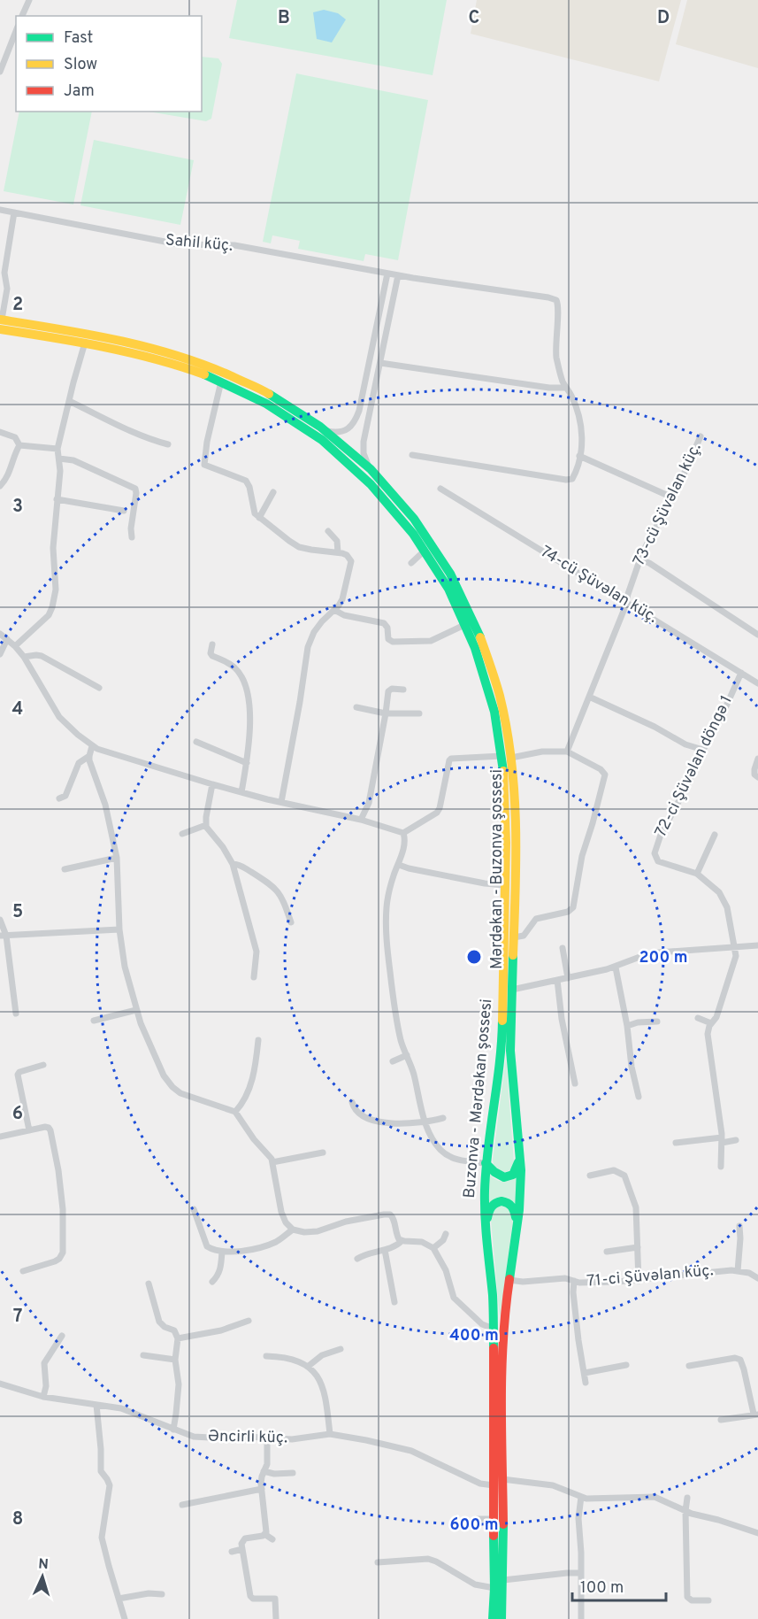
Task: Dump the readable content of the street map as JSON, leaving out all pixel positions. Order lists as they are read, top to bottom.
{
  "streets": {
    "main road": ["Mərdəkan - Buzonva şossesi", "Buzonva - Mərdəkan şossesi"],
    "street": [
      "Sahil küç.",
      "73-cü Şüvəlan küç.",
      "74-cü Şüvəlan küç.",
      "72-ci Şüvəlan döngə 1",
      "71-ci Şüvəlan küç.",
      "Əncirli küç."
    ]
  },
  "crossings": [
    ["73-cü Şüvəlan küç.", "74-cü Şüvəlan küç."],
    ["74-cü Şüvəlan küç.", "72-ci Şüvəlan döngə 1"],
    ["Mərdəkan - Buzonva şossesi", "Buzonva - Mərdəkan şossesi"],
    ["Mərdəkan - Buzonva şossesi", "71-ci Şüvəlan küç."],
    ["Buzonva - Mərdəkan şossesi", "Əncirli küç."]
  ],
  "legend": ["Fast", "Slow", "Jam"],
  "scale_bar": "100 m",
  "north": "top",
  "grid": {
    "columns": ["B", "C", "D"],
    "rows": [
      "2",
      "3",
      "4",
      "5",
      "6",
      "7",
      "8"
    ]
  },
  "rings": ["200 m", "400 m", "600 m"]
}
